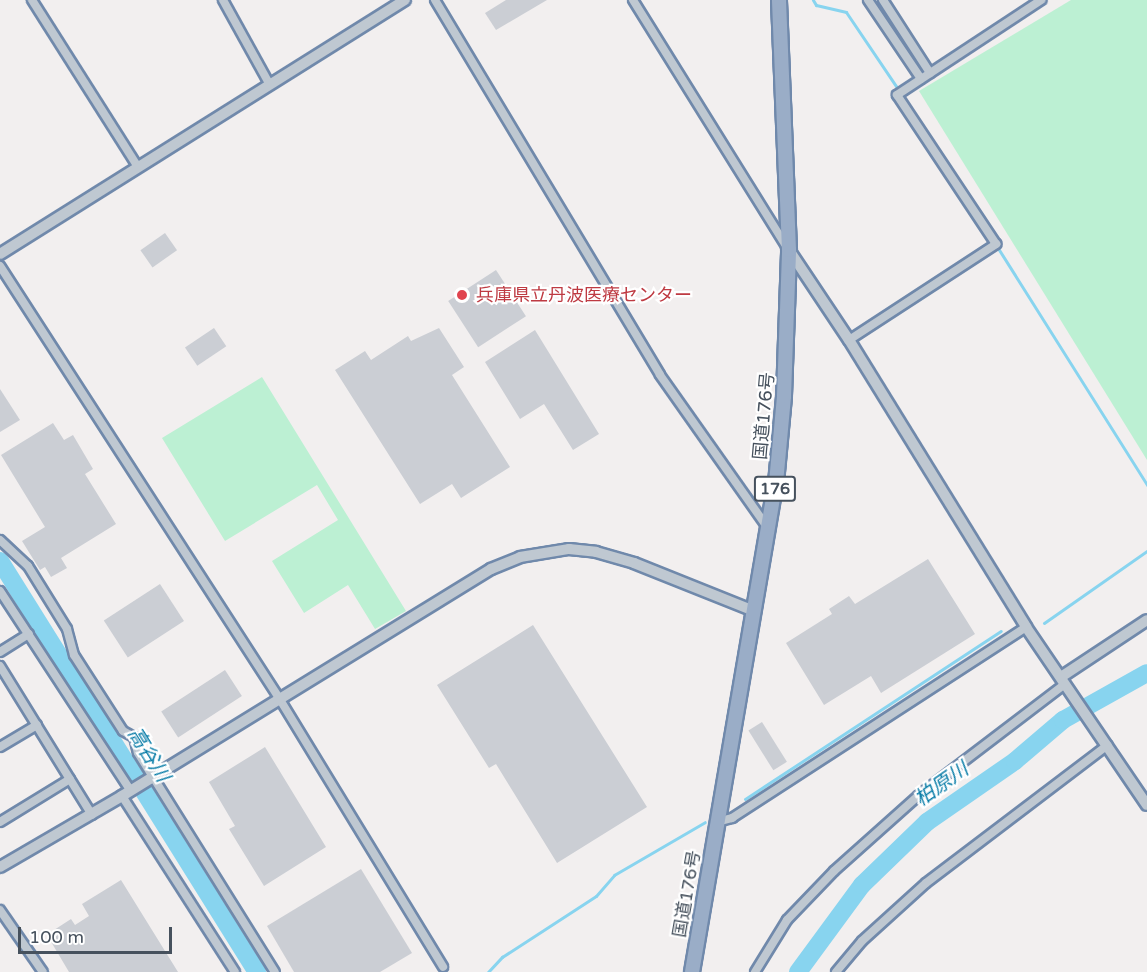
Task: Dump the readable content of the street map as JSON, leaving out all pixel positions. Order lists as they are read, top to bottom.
{
  "streets": {
    "highway": ["国道176号", "176"]
  },
  "water": ["高谷川", "柏原川"],
  "places": ["兵庫県立丹波医療センター"],
  "scale_bar": "100 m"
}
